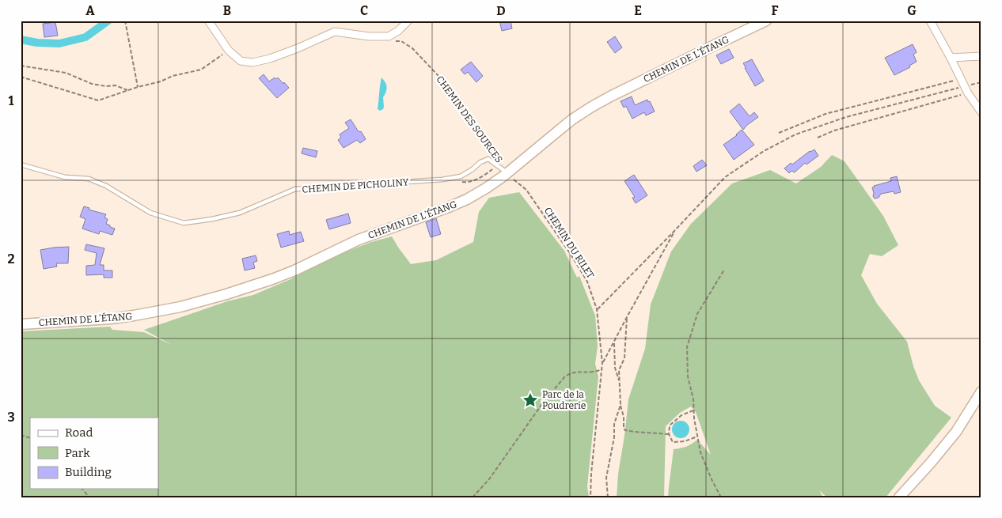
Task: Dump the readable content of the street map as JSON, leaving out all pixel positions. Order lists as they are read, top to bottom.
{
  "streets": {
    "main road": ["CHEMIN DE L’ÉTANG"],
    "lane": ["CHEMIN DE PICHOLINY"],
    "path": ["CHEMIN DES SOURCES", "CHEMIN DU RILET"]
  },
  "crossings": [
    ["CHEMIN DE L’ÉTANG", "CHEMIN DE PICHOLINY"],
    ["CHEMIN DE L’ÉTANG", "CHEMIN DU RILET"],
    ["CHEMIN DE PICHOLINY", "CHEMIN DU RILET"]
  ],
  "places": {
    "place": ["Parc de la Poudrerie"]
  },
  "legend": ["Road", "Park", "Building"],
  "grid": {
    "columns": [
      "A",
      "B",
      "C",
      "D",
      "E",
      "F",
      "G"
    ],
    "rows": ["1", "2", "3"]
  }
}
